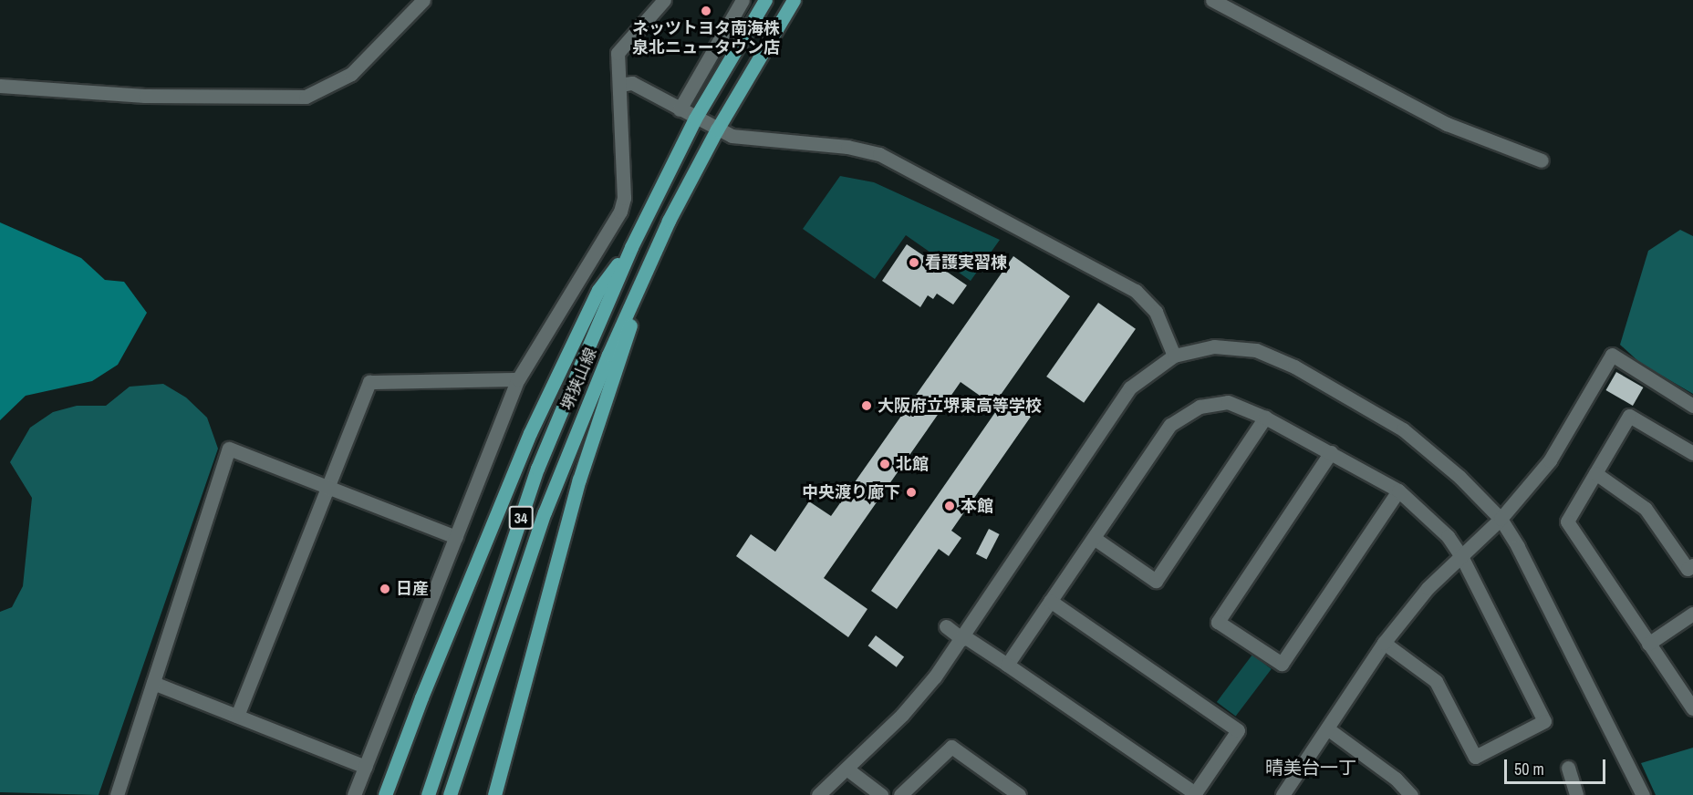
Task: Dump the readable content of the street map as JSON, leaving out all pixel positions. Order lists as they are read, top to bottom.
{
  "streets": {
    "main road": ["堺狭山線", "34"]
  },
  "districts": ["晴美台一丁"],
  "places": [
    "ネッツトヨタ南海株 泉北ニュータウン店",
    "看護実習棟",
    "大阪府立堺東高等学校",
    "北館",
    "中央渡り廊下",
    "本館",
    "日産"
  ],
  "scale_bar": "50 m"
}
